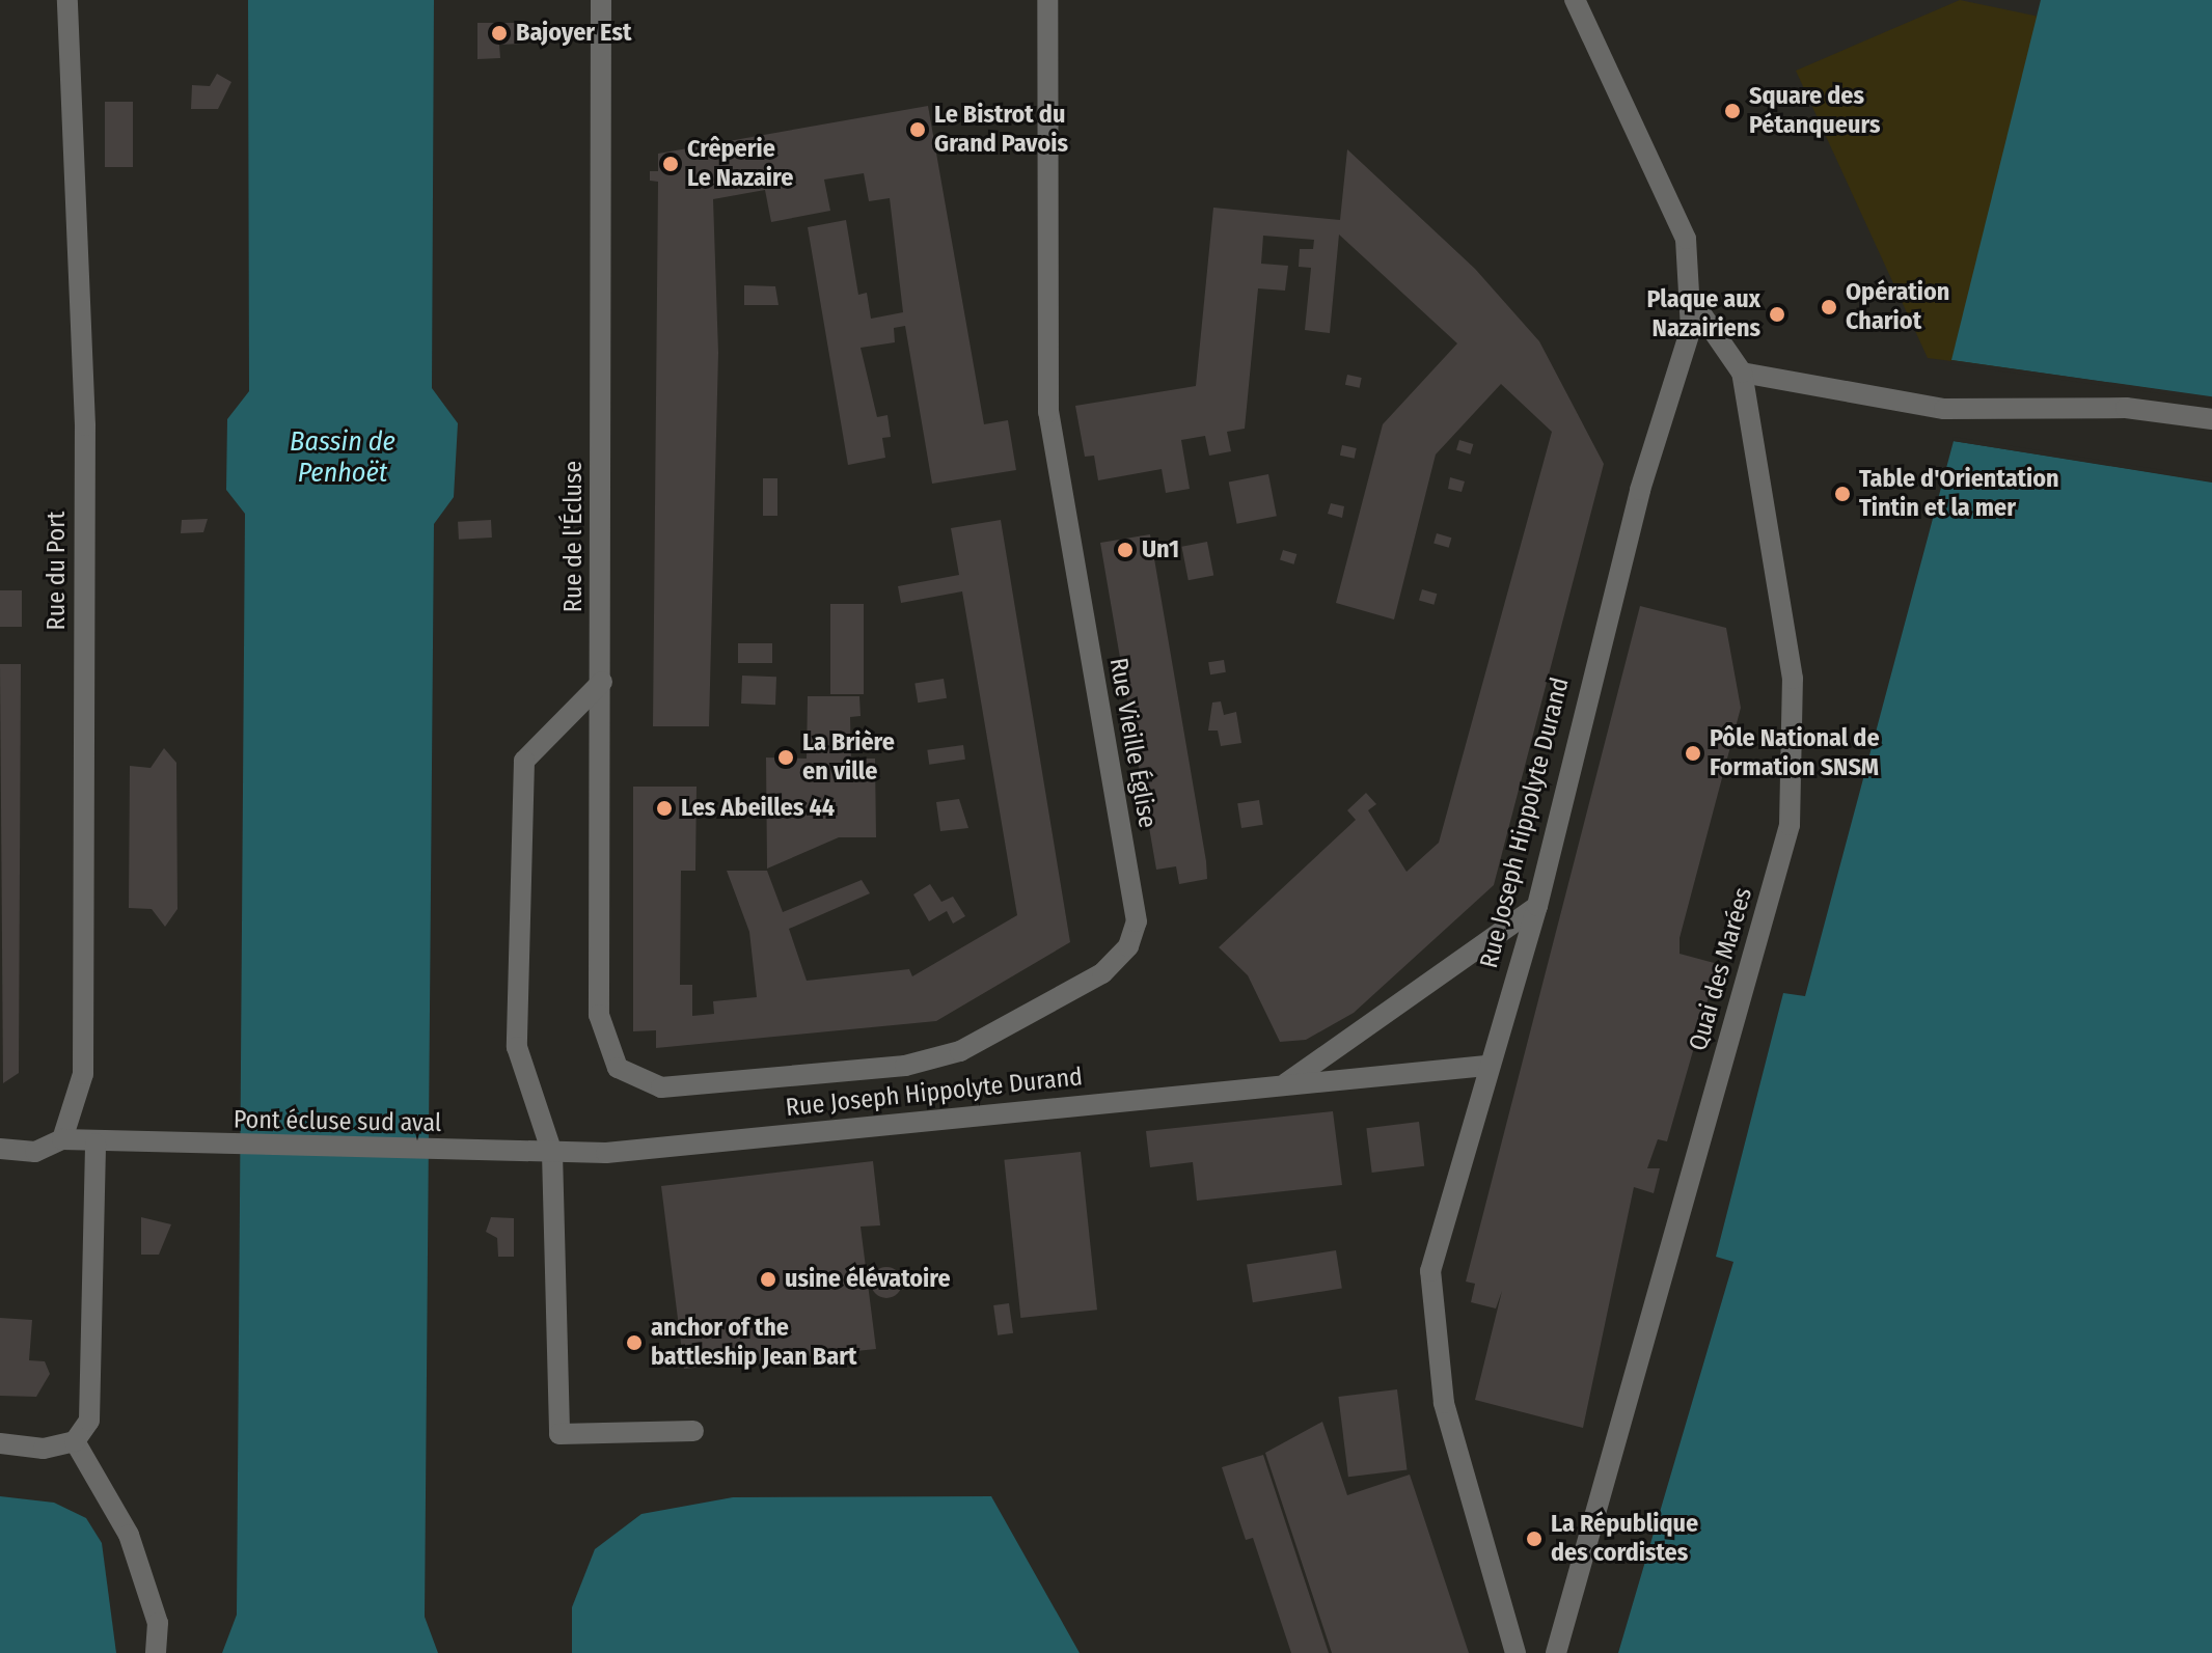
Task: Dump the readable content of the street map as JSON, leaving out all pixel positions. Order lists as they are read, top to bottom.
{
  "streets": {
    "street": [
      "Rue de l'Écluse",
      "Rue du Port",
      "Rue Vieille Église",
      "Rue Joseph Hippolyte Durand",
      "Quai des Marées",
      "Pont écluse sud aval"
    ]
  },
  "crossings": [
    ["Rue de l'Écluse", "Rue Vieille Église"],
    ["Rue du Port", "Pont écluse sud aval"],
    ["Rue Joseph Hippolyte Durand", "Quai des Marées"],
    ["Rue Joseph Hippolyte Durand", "Pont écluse sud aval"]
  ],
  "water": ["Bassin de Penhoët"],
  "places": [
    "Bajoyer Est",
    "Square des Pétanqueurs",
    "Le Bistrot du Grand Pavois",
    "Crêperie Le Nazaire",
    "Opération Chariot",
    "Plaque aux Nazairiens",
    "Table d'Orientation Tintin et la mer",
    "Un1",
    "Pôle National de Formation SNSM",
    "La Brière en ville",
    "Les Abeilles 44",
    "usine élévatoire",
    "anchor of the battleship Jean Bart",
    "La République des cordistes"
  ]
}
